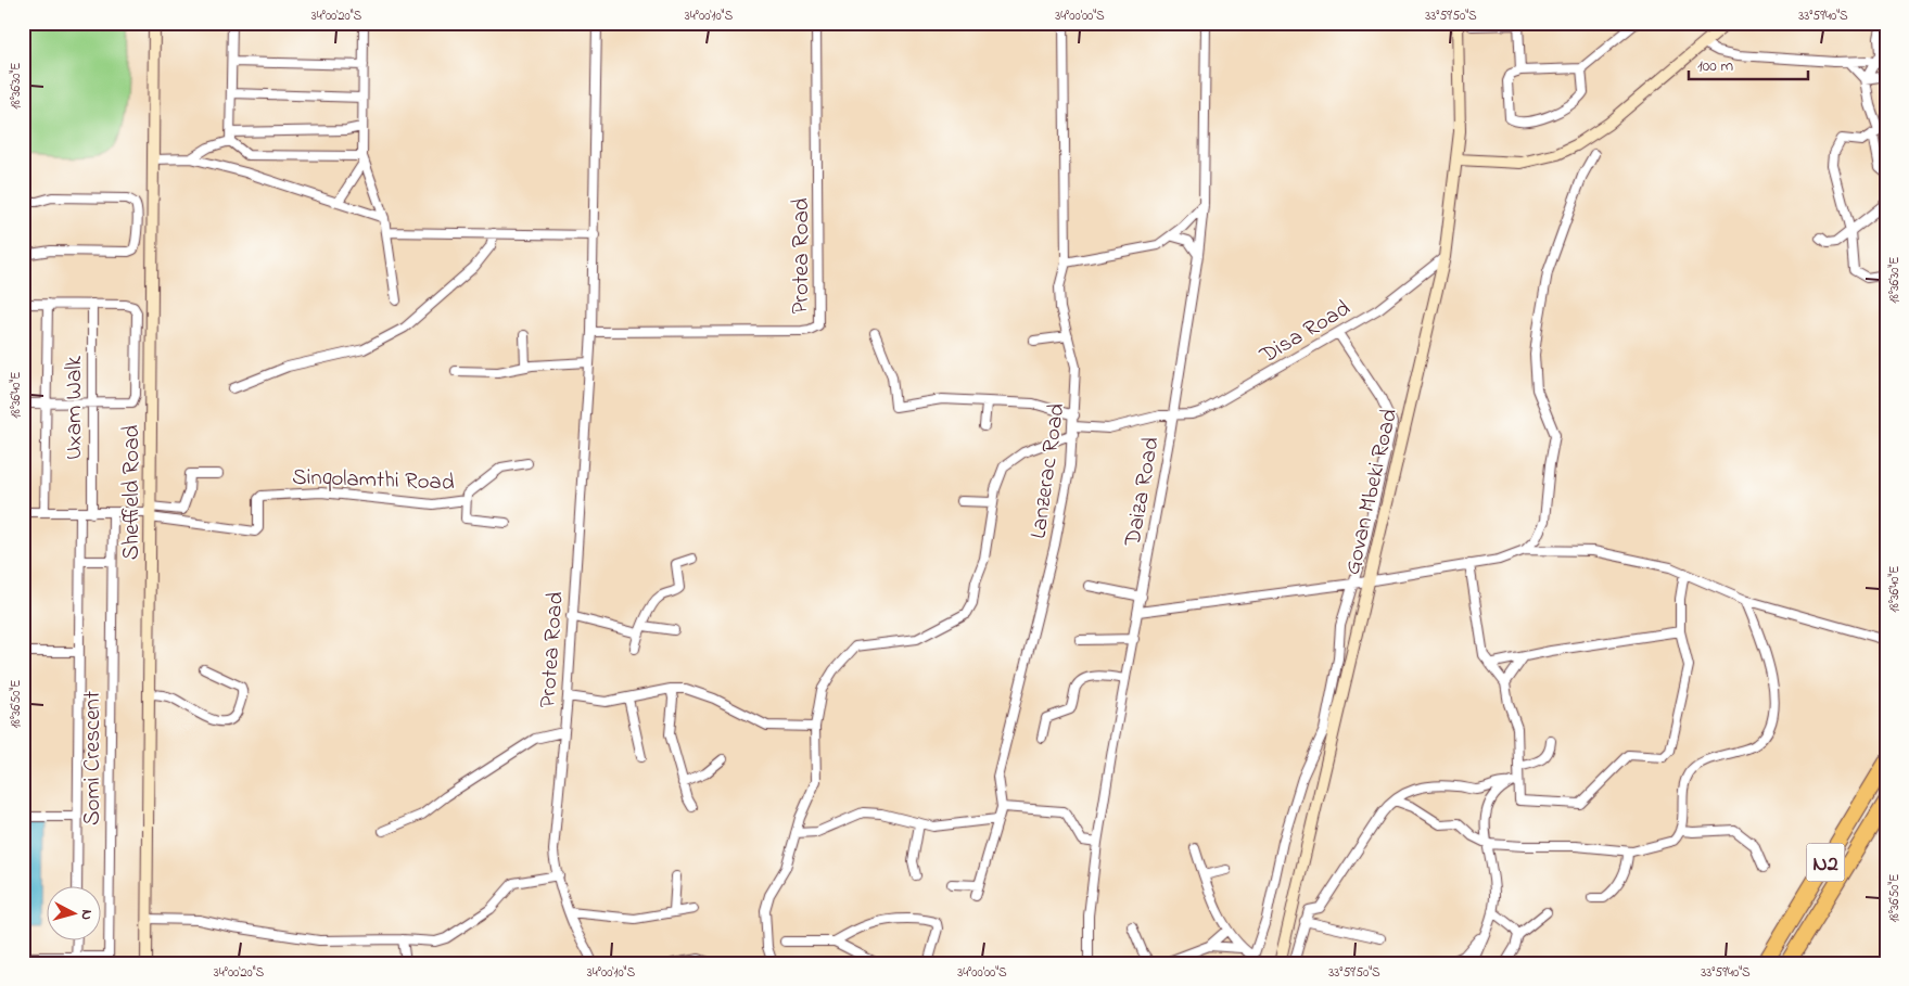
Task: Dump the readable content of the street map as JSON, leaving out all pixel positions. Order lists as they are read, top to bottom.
{
  "streets": {
    "highway": ["N2"],
    "street": [
      "Protea Road",
      "Disa Road",
      "Uxam Walk",
      "Lanzerac Road",
      "Sinqolamthi Road",
      "Daiza Road",
      "Govan Mbeki Road",
      "Sheffield Road",
      "Somi Crescent"
    ]
  },
  "crossings": [
    ["Disa Road", "Lanzerac Road"],
    ["Disa Road", "Daiza Road"],
    ["Disa Road", "Govan Mbeki Road"],
    ["Uxam Walk", "Sinqolamthi Road"],
    ["Sinqolamthi Road", "Sheffield Road"],
    ["Sinqolamthi Road", "Somi Crescent"]
  ],
  "scale_bar": "100 m",
  "north": "right",
  "coordinates": [
    "34°00'20\"S",
    "34°00'10\"S",
    "34°00'00\"S",
    "33°59'50\"S",
    "33°59'40\"S",
    "18°36'30\"E",
    "18°36'40\"E",
    "18°36'50\"E"
  ]
}
